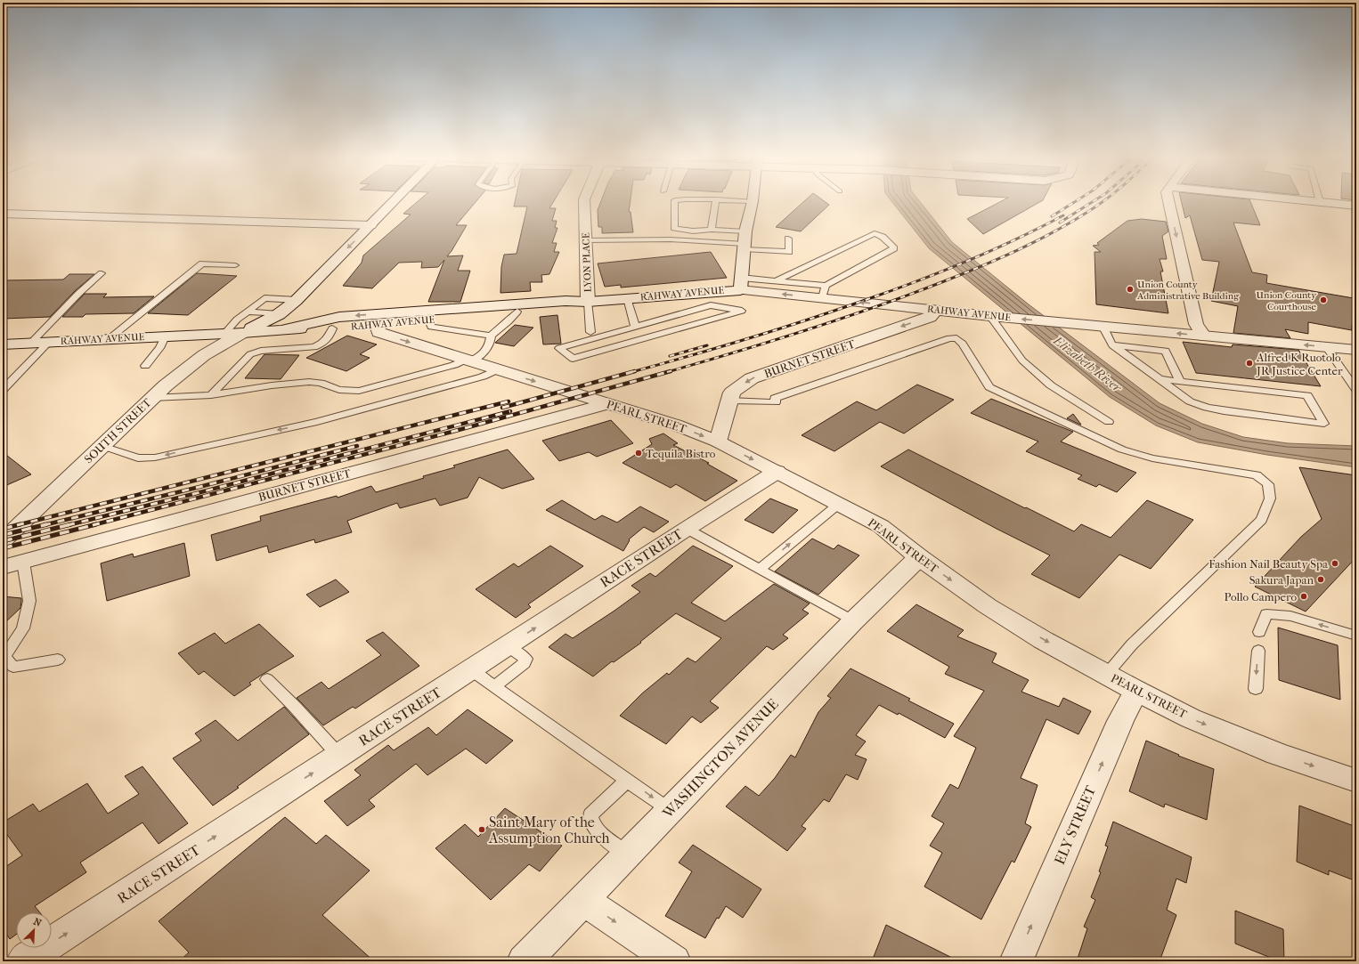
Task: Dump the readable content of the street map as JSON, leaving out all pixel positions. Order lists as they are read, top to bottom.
{
  "streets": {
    "street": [
      "LYON PLACE",
      "RAHWAY AVENUE",
      "BURNET STREET",
      "PEARL STREET",
      "SOUTH STREET",
      "RACE STREET",
      "WASHINGTON AVENUE",
      "ELY STREET"
    ]
  },
  "crossings": [
    ["LYON PLACE", "RAHWAY AVENUE"],
    ["RAHWAY AVENUE", "BURNET STREET"],
    ["RAHWAY AVENUE", "PEARL STREET"],
    ["RAHWAY AVENUE", "SOUTH STREET"],
    ["BURNET STREET", "PEARL STREET"],
    ["PEARL STREET", "RACE STREET"],
    ["PEARL STREET", "WASHINGTON AVENUE"],
    ["PEARL STREET", "ELY STREET"]
  ],
  "one_way": ["PEARL STREET", "RACE STREET", "ELY STREET"],
  "water": ["Elizabeth River"],
  "places": [
    "Union County Administrative Building",
    "Union County Courthouse",
    "Alfred K Ruotolo JR Justice Center",
    "Tequila Bistro",
    "Fashion Nail Beauty Spa",
    "Sakura Japan",
    "Pollo Campero",
    "Saint Mary of the Assumption Church"
  ],
  "north": "top right"
}
